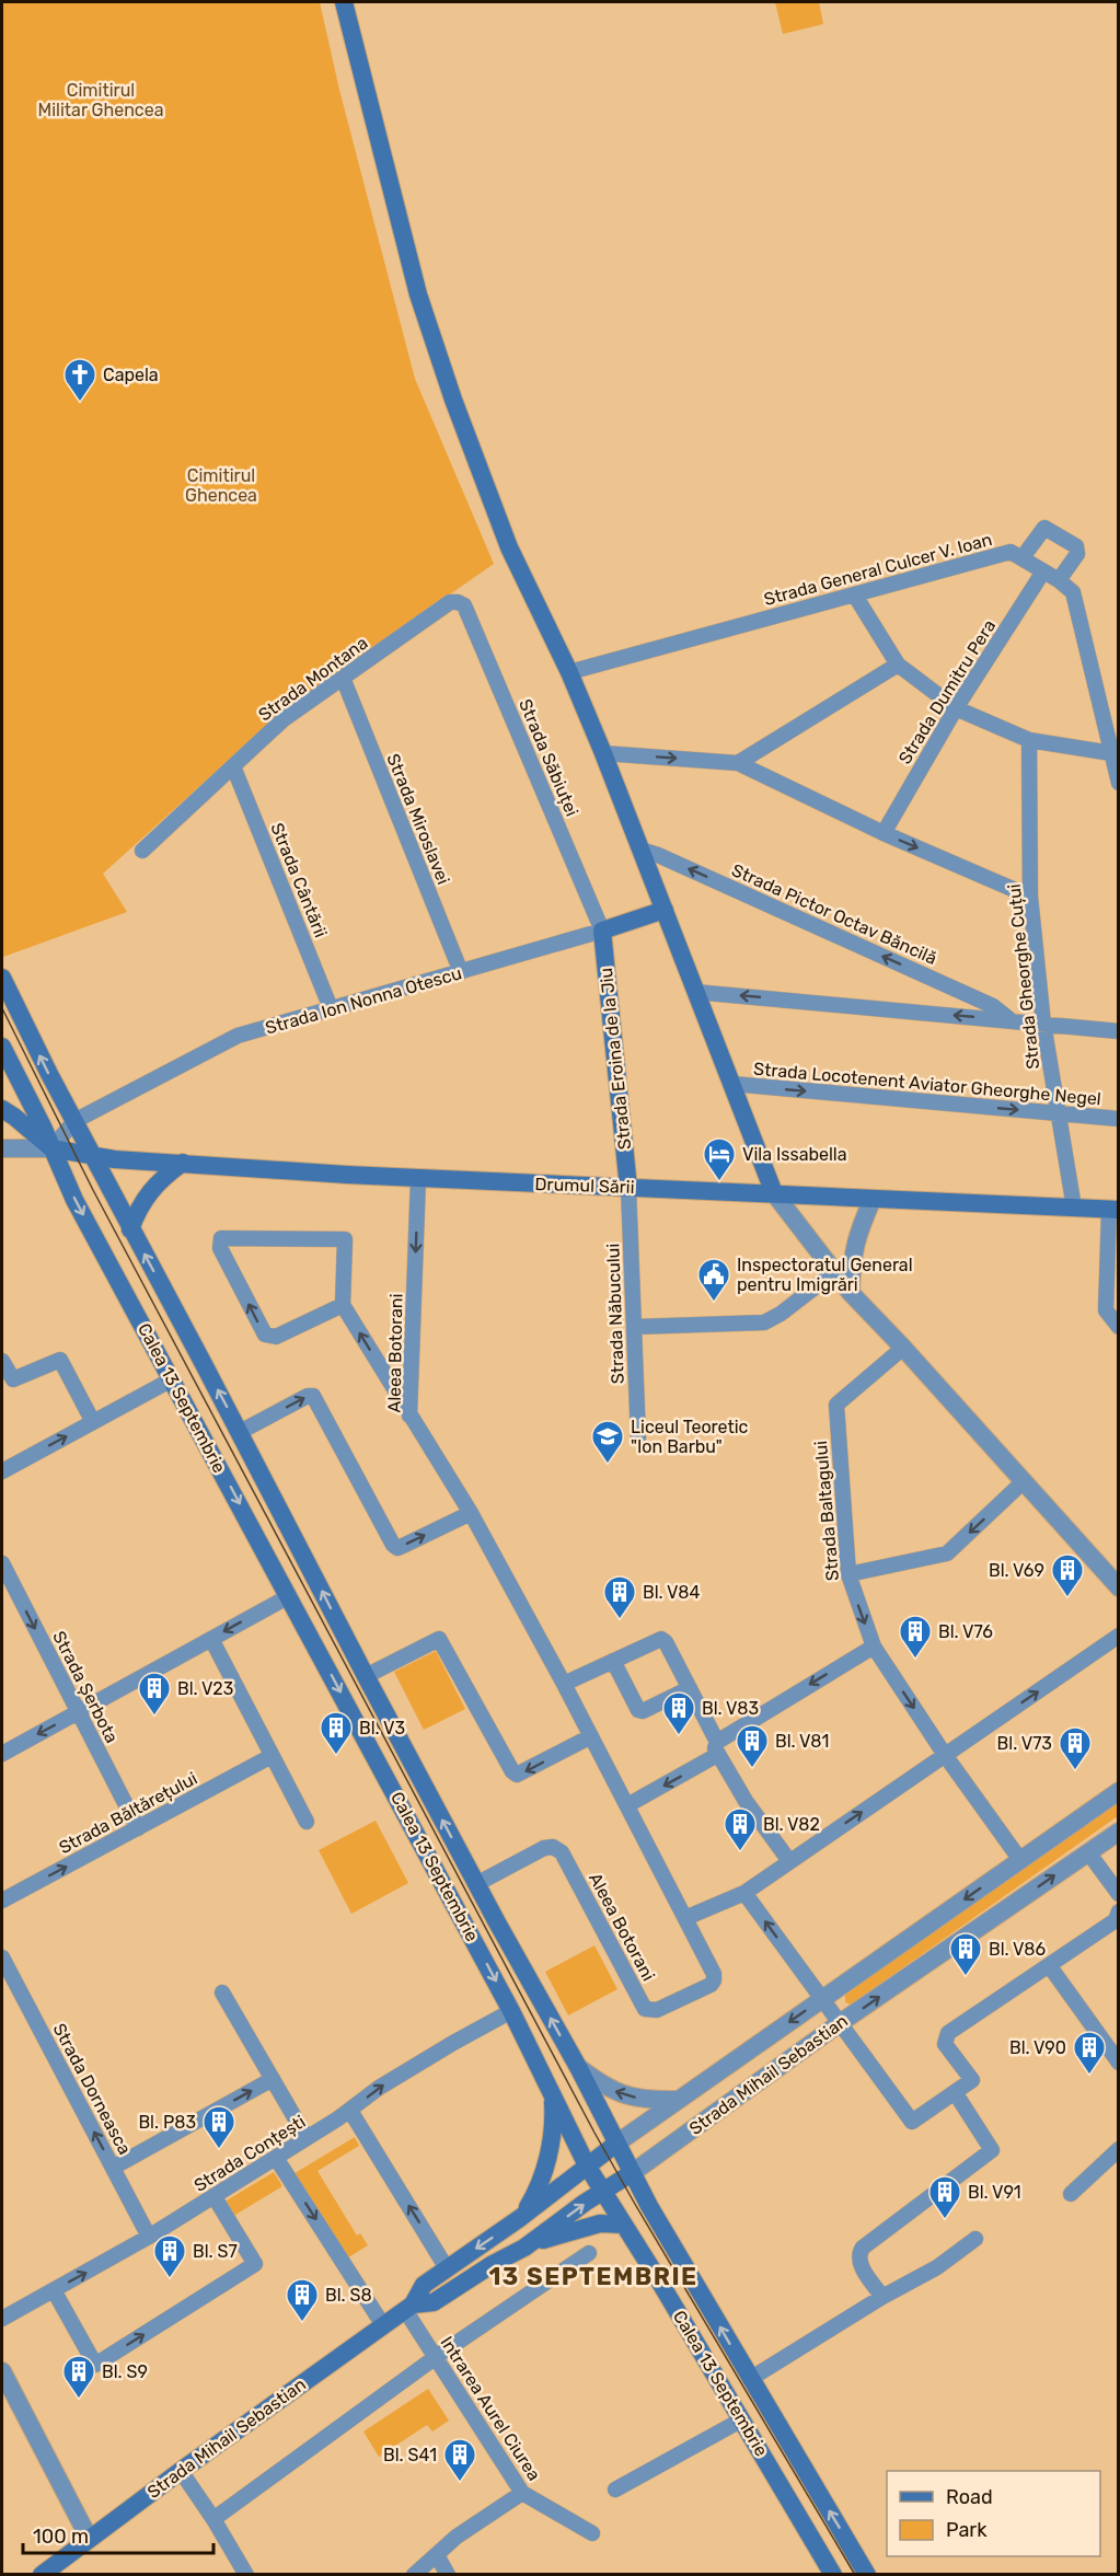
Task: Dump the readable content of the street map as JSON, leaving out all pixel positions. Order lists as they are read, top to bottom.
{
  "streets": {
    "main road": [
      "Strada Ion Nonna Otescu",
      "Strada Eroina de la Jiu",
      "Drumul Sării",
      "Calea 13 Septembrie",
      "Strada Mihail Sebastian"
    ],
    "street": [
      "Strada General Culcer V. Ioan",
      "Strada Montana",
      "Strada Dumitru Pera",
      "Strada Săbiuței",
      "Strada Miroslavei",
      "Strada Cântării",
      "Strada Pictor Octav Băncilă",
      "Strada Gheorghe Cuțui",
      "Strada Locotenent Aviator Gheorghe Negel",
      "Strada Năbucului",
      "Aleea Botorani",
      "Strada Baltagului",
      "Strada Șerbota",
      "Strada Băltărețului",
      "Strada Dorneasca",
      "Strada Conțești",
      "Intrarea Aurel Ciurea"
    ]
  },
  "crossings": [
    ["Strada Montana", "Strada Săbiuței"],
    ["Strada Montana", "Strada Miroslavei"],
    ["Strada Montana", "Strada Cântării"],
    ["Strada Săbiuței", "Strada Ion Nonna Otescu"],
    ["Strada Săbiuței", "Strada Eroina de la Jiu"],
    ["Strada Miroslavei", "Strada Ion Nonna Otescu"],
    ["Strada Cântării", "Strada Ion Nonna Otescu"],
    ["Strada Gheorghe Cuțui", "Strada Locotenent Aviator Gheorghe Negel"],
    ["Strada Gheorghe Cuțui", "Drumul Sării"],
    ["Strada Ion Nonna Otescu", "Strada Eroina de la Jiu"],
    ["Strada Ion Nonna Otescu", "Calea 13 Septembrie"],
    ["Strada Eroina de la Jiu", "Drumul Sării"],
    ["Strada Eroina de la Jiu", "Strada Năbucului"],
    ["Drumul Sării", "Strada Năbucului"],
    ["Drumul Sării", "Aleea Botorani"],
    ["Drumul Sării", "Calea 13 Septembrie"],
    ["Aleea Botorani", "Calea 13 Septembrie"],
    ["Calea 13 Septembrie", "Strada Mihail Sebastian"],
    ["Calea 13 Septembrie", "Strada Conțești"],
    ["Strada Baltagului", "Strada Mihail Sebastian"],
    ["Strada Șerbota", "Strada Băltărețului"],
    ["Strada Mihail Sebastian", "Intrarea Aurel Ciurea"],
    ["Strada Dorneasca", "Strada Conțești"]
  ],
  "one_way": ["Strada Șerbota", "Strada Dorneasca", "Strada Conțești"],
  "districts": ["13 SEPTEMBRIE"],
  "parks": ["Cimitirul Militar Ghencea", "Cimitirul Ghencea"],
  "places": {
    "church": ["Capela"],
    "hotel": ["Vila Issabella"],
    "public building": ["Inspectoratul General pentru Imigrări"],
    "school or university": ["Liceul Teoretic \"Ion Barbu\""],
    "building": [
      "Bl. V69",
      "Bl. V84",
      "Bl. V76",
      "Bl. V23",
      "Bl. V83",
      "Bl. V3",
      "Bl. V81",
      "Bl. V73",
      "Bl. V82",
      "Bl. V86",
      "Bl. V90",
      "Bl. P83",
      "Bl. V91",
      "Bl. S7",
      "Bl. S8",
      "Bl. S9",
      "Bl. S41"
    ]
  },
  "legend": ["Road", "Park"],
  "scale_bar": "100 m"
}
